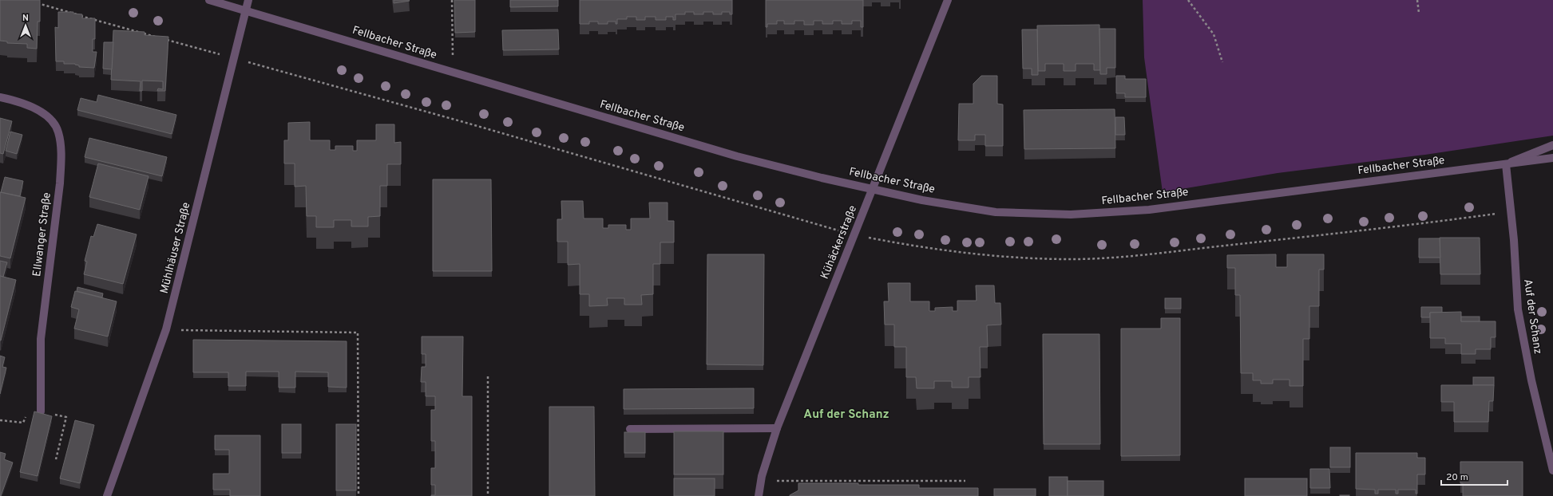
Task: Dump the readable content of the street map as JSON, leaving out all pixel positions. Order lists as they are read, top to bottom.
{
  "streets": {
    "street": [
      "Fellbacher Straße",
      "Ellwanger Straße",
      "Kühäckerstraße",
      "Mühlhäuser Straße",
      "Auf der Schanz"
    ]
  },
  "crossings": [
    ["Fellbacher Straße", "Kühäckerstraße"],
    ["Fellbacher Straße", "Mühlhäuser Straße"],
    ["Fellbacher Straße", "Auf der Schanz"]
  ],
  "districts": ["Auf der Schanz"],
  "scale_bar": "20 m",
  "north": "top"
}
